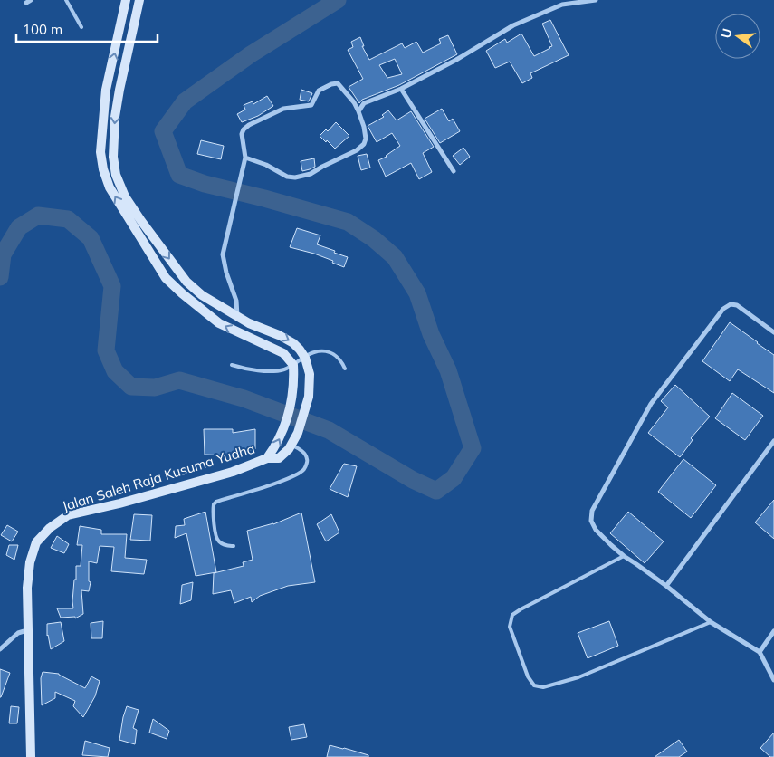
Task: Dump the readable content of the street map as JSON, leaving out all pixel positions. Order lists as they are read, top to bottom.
{
  "streets": {
    "street": ["Jalan Saleh Raja Kusuma Yudha"]
  },
  "scale_bar": "100 m",
  "north": "left"
}
